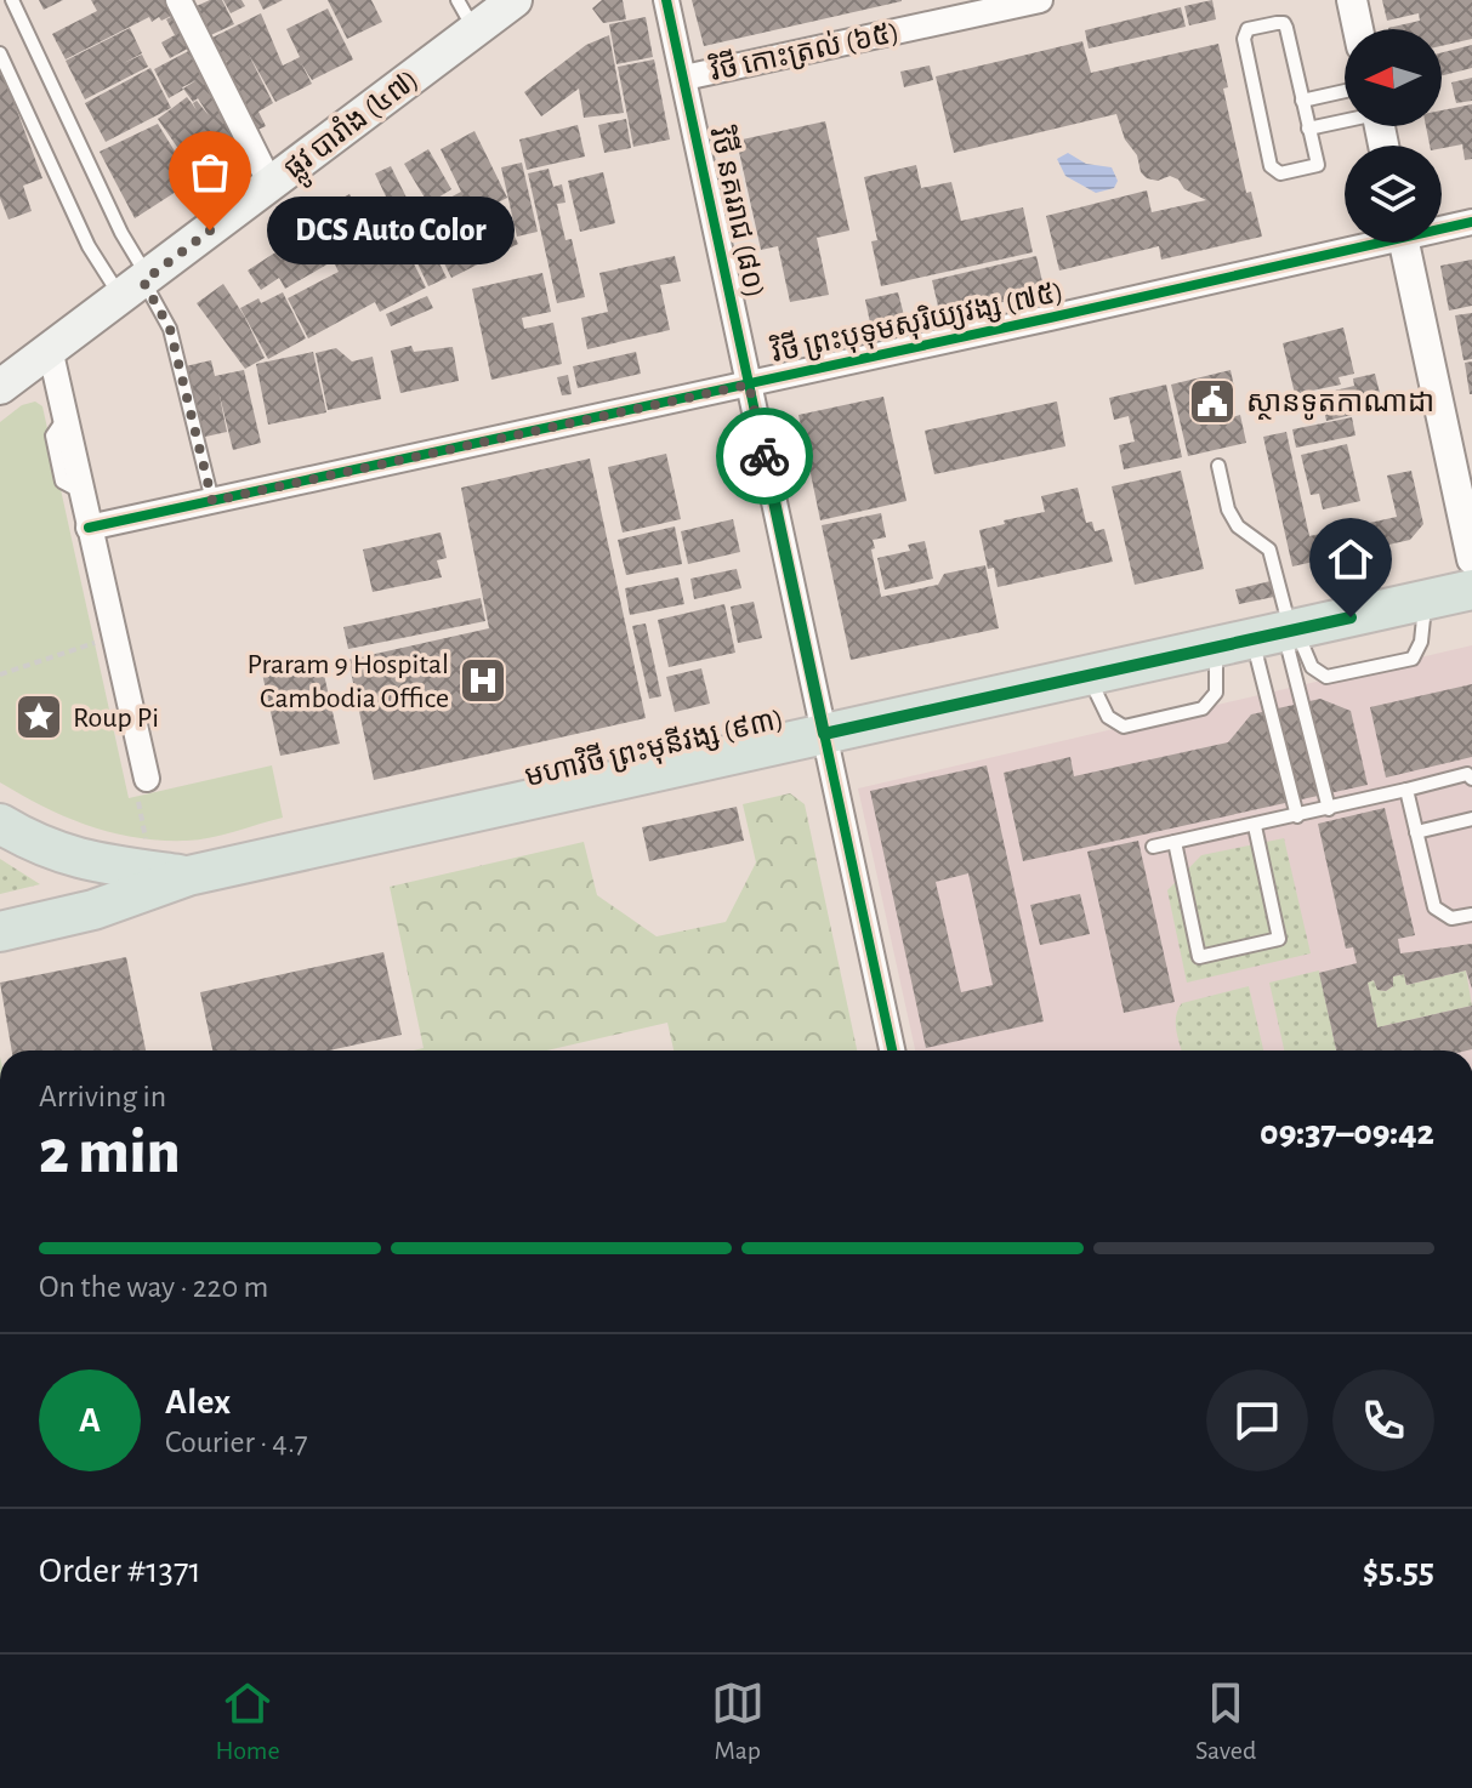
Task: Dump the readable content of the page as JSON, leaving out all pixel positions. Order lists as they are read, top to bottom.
{
  "streets": {
    "highway": ["មហាវិថី ព្រះមុនីវង្ស (៩៣)"],
    "main road": ["ផ្លូវ បារាំង (៤៧)"],
    "street": ["វិថី កោះត្រល់ (៦៥)", "វិថី នគររាជ (៨០)", "វិថី ព្រះបុទុមសុរិយ្យវង្ស (៧៥)"]
  },
  "crossings": [
    ["វិថី កោះត្រល់ (៦៥)", "វិថី នគររាជ (៨០)"],
    ["វិថី នគររាជ (៨០)", "វិថី ព្រះបុទុមសុរិយ្យវង្ស (៧៥)"],
    ["វិថី នគររាជ (៨០)", "មហាវិថី ព្រះមុនីវង្ស (៩៣)"]
  ],
  "places": {
    "other": ["DCS Auto Color"],
    "public building": ["ស្ថានទូតកាណាដា"],
    "hospital": ["Praram 9 Hospital Cambodia Office"],
    "place": ["Roup Pi"]
  },
  "north": "left",
  "page": {
    "bubble": "DCS Auto Color",
    "heading": ["2 min", "Arriving in", "09:37–09:42"],
    "panel": [
      "Alex",
      "Courier · 4.7",
      "Order #1371",
      "$5.55"
    ],
    "bar": "On the way · 220 m",
    "round": "A",
    "tabs": ["Home", "Map", "Saved"]
  }
}
